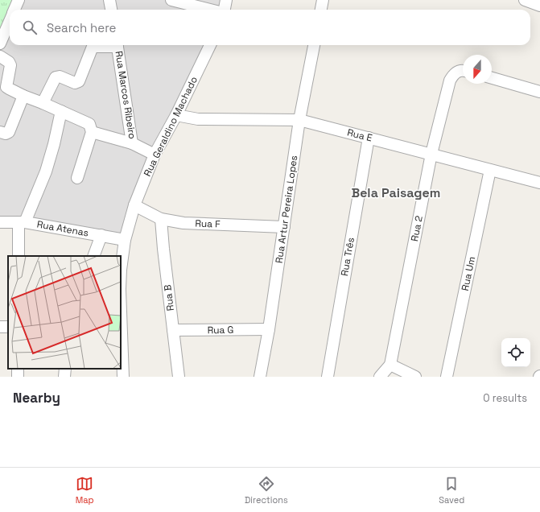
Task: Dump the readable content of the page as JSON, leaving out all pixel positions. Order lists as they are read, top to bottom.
{
  "streets": {
    "street": [
      "Rua Marcos Ribeiro",
      "Rua Geraldino Machado",
      "Rua E",
      "Rua Artur Pereira Lopes",
      "Rua F",
      "Rua Atenas",
      "Rua 2",
      "Rua Três",
      "Rua Um",
      "Rua B",
      "Rua G"
    ]
  },
  "crossings": [
    ["Rua Marcos Ribeiro", "Rua Geraldino Machado"],
    ["Rua Geraldino Machado", "Rua E"],
    ["Rua Geraldino Machado", "Rua F"],
    ["Rua Geraldino Machado", "Rua Atenas"],
    ["Rua E", "Rua Artur Pereira Lopes"],
    ["Rua E", "Rua 2"],
    ["Rua E", "Rua Três"],
    ["Rua E", "Rua Um"],
    ["Rua Artur Pereira Lopes", "Rua F"],
    ["Rua Artur Pereira Lopes", "Rua G"],
    ["Rua F", "Rua B"],
    ["Rua B", "Rua G"]
  ],
  "districts": ["Bela Paisagem"],
  "north": "bottom",
  "page": {
    "search": "Search here",
    "heading": ["Nearby", "0 results"],
    "nav": ["Map", "Directions", "Saved"]
  }
}
